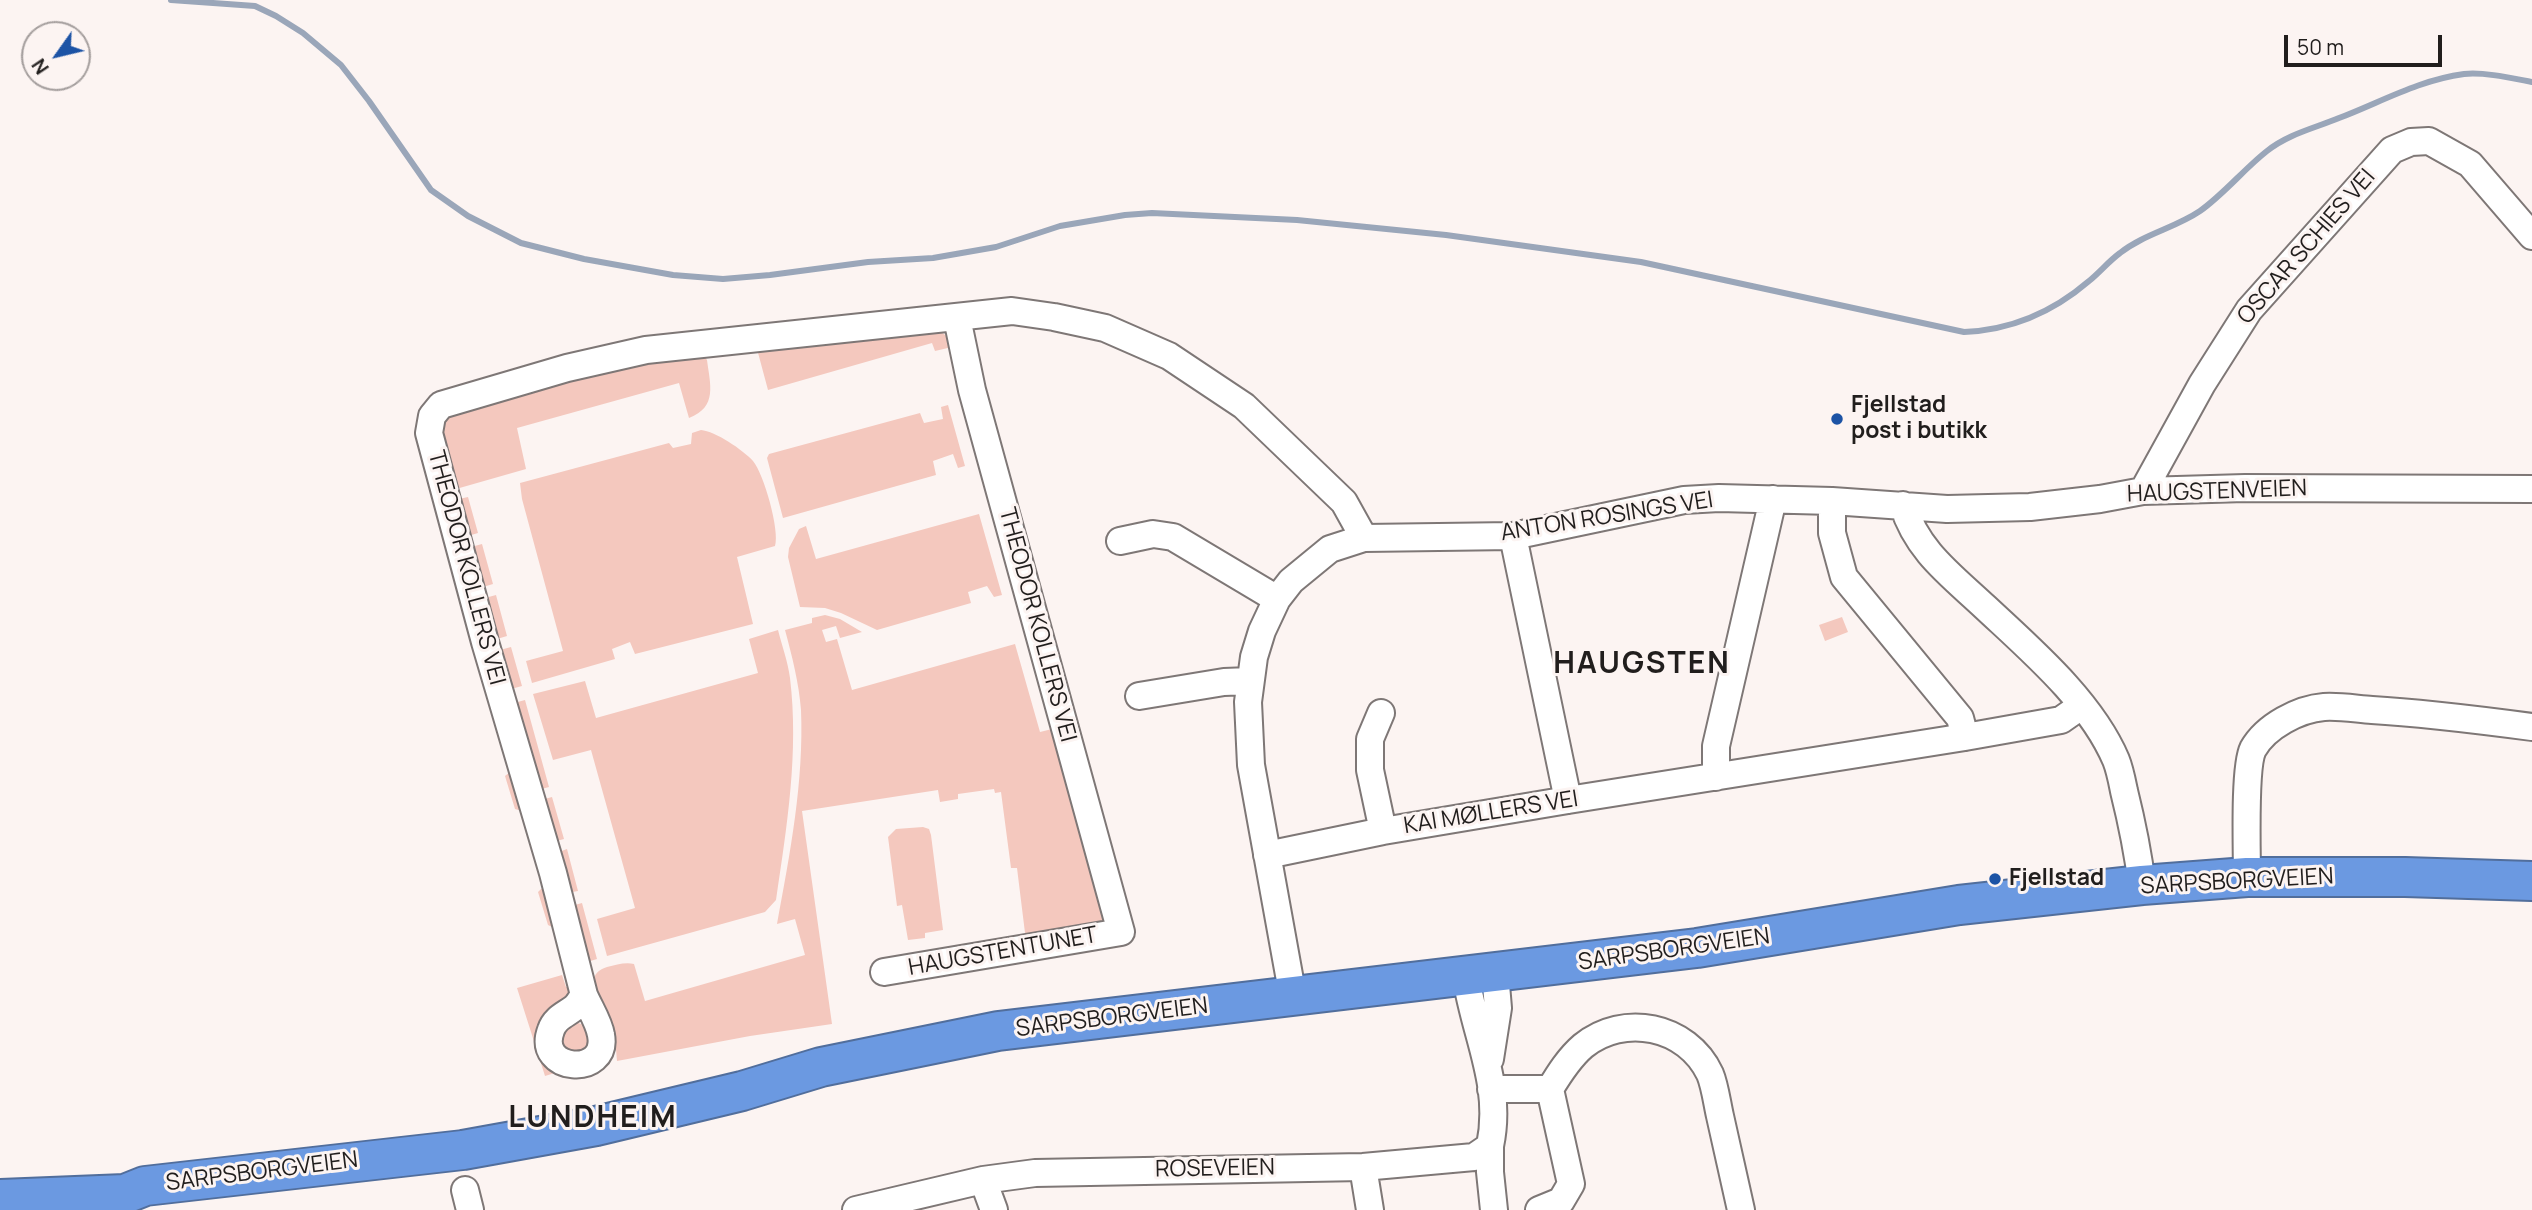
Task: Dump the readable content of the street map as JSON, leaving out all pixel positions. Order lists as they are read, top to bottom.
{
  "streets": {
    "highway": ["SARPSBORGVEIEN"],
    "street": [
      "OSCAR SCHIES VEI",
      "HAUGSTENVEIEN",
      "ANTON ROSINGS VEI",
      "THEODOR KOLLERS VEI",
      "KAI MØLLERS VEI",
      "HAUGSTENTUNET",
      "ROSEVEIEN"
    ]
  },
  "crossings": [
    ["OSCAR SCHIES VEI", "HAUGSTENVEIEN"],
    ["HAUGSTENVEIEN", "ANTON ROSINGS VEI"],
    ["ANTON ROSINGS VEI", "THEODOR KOLLERS VEI"],
    ["ANTON ROSINGS VEI", "KAI MØLLERS VEI"],
    ["ANTON ROSINGS VEI", "SARPSBORGVEIEN"],
    ["THEODOR KOLLERS VEI", "HAUGSTENTUNET"]
  ],
  "districts": ["HAUGSTEN", "LUNDHEIM"],
  "places": ["Fjellstad post i butikk", "Fjellstad"],
  "scale_bar": "50 m",
  "north": "bottom left"
}
